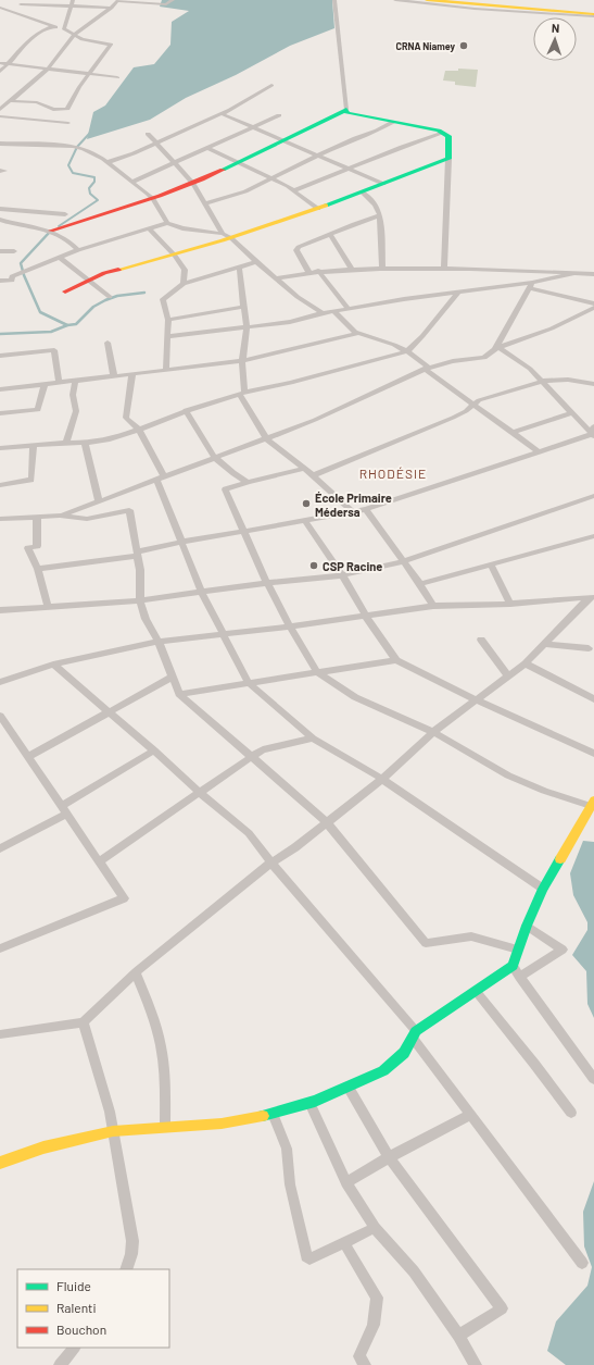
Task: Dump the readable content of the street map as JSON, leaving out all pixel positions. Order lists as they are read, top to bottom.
{
  "districts": ["RHODÉSIE"],
  "places": ["CRNA Niamey", "École Primaire Médersa", "CSP Racine"],
  "legend": ["Fluide", "Ralenti", "Bouchon"],
  "north": "top"
}
